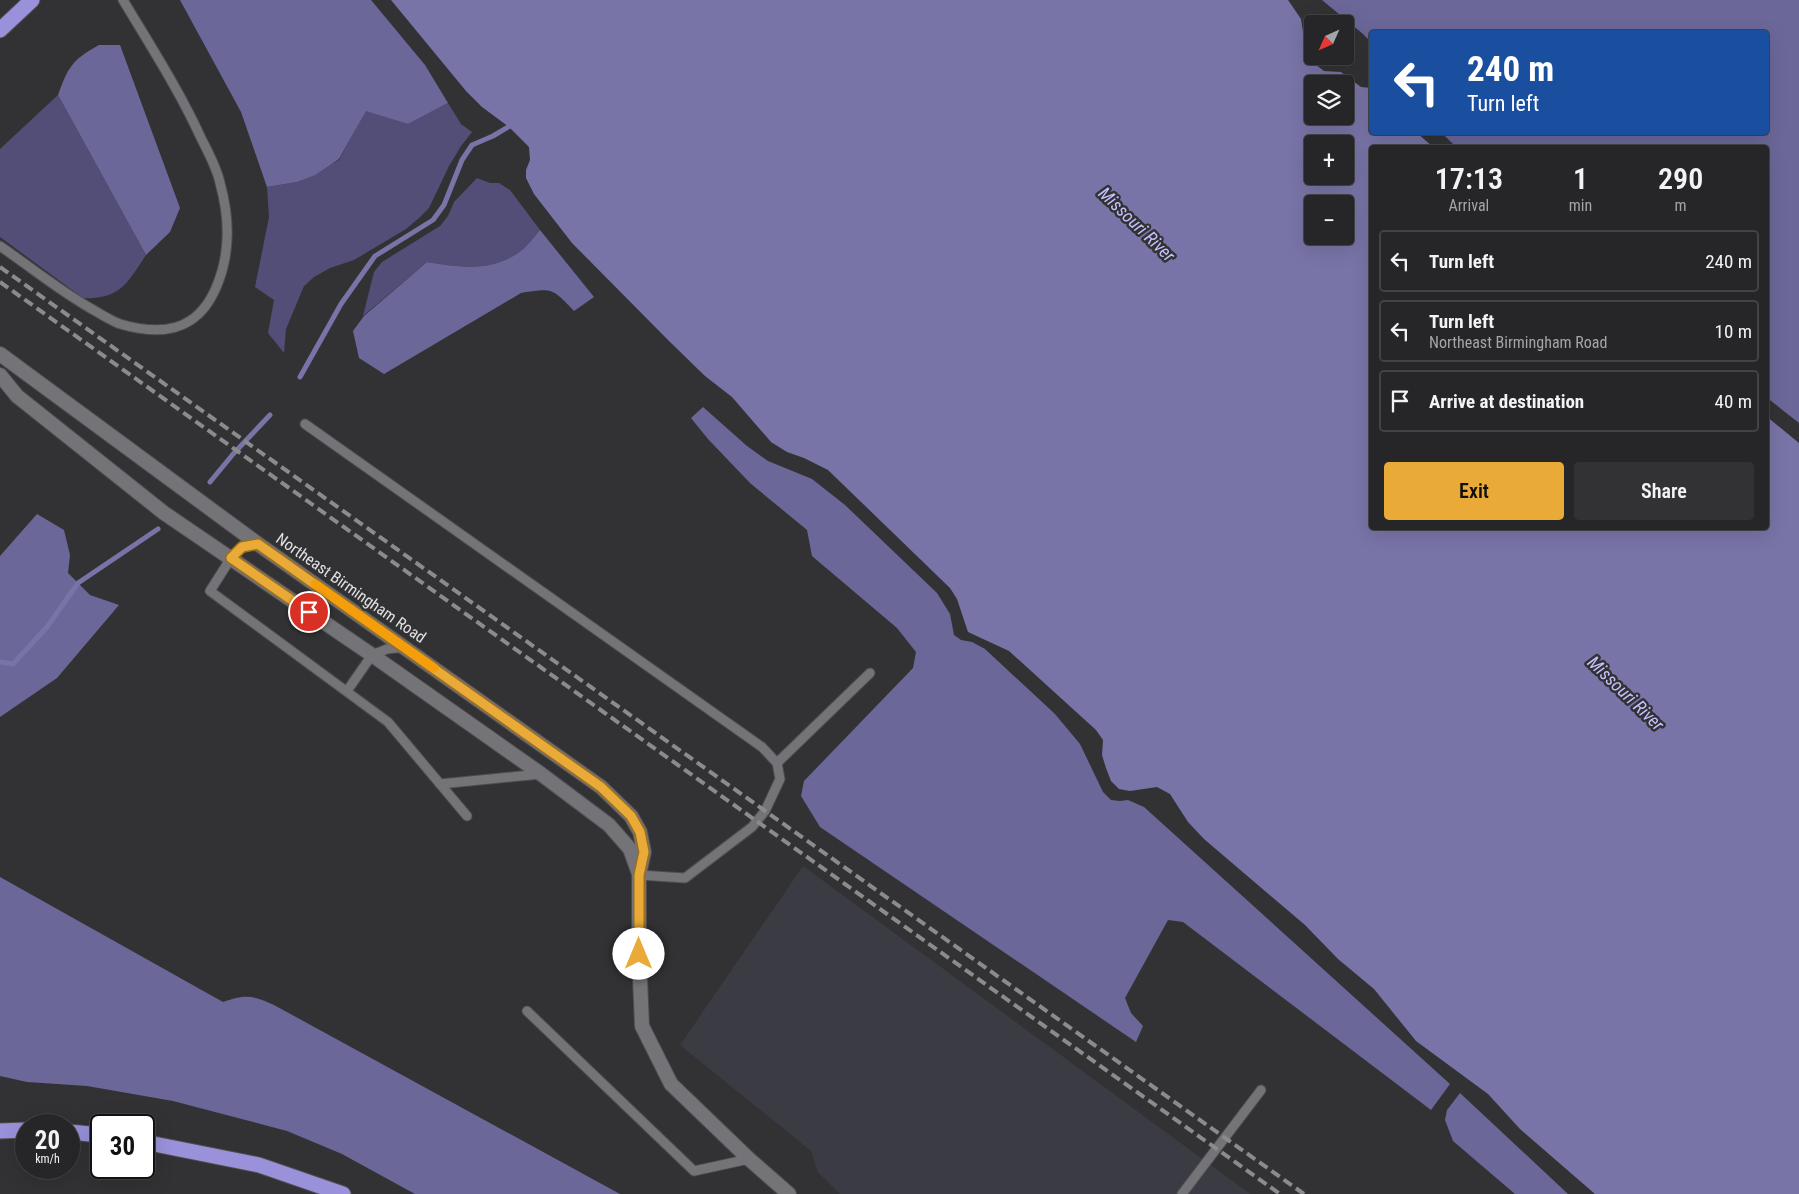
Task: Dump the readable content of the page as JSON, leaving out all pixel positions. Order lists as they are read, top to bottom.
{
  "streets": {
    "street": ["Northeast Birmingham Road"]
  },
  "water": ["Missouri River"],
  "north": "bottom left",
  "page": {
    "map_buttons": ["+", "−"],
    "turn": ["240 m", "Turn left"],
    "eta": [
      "17:13",
      "Arrival",
      "1",
      "min",
      "290",
      "m"
    ],
    "list": [
      {
        "name": "Turn left",
        "value": "240 m"
      },
      {
        "name": "Turn left",
        "note": "Northeast Birmingham Road",
        "value": "10 m"
      },
      {
        "name": "Arrive at destination",
        "value": "40 m"
      }
    ],
    "buttons": ["Exit", "Share"],
    "speed": "20 km/h",
    "limit": "30"
  }
}
